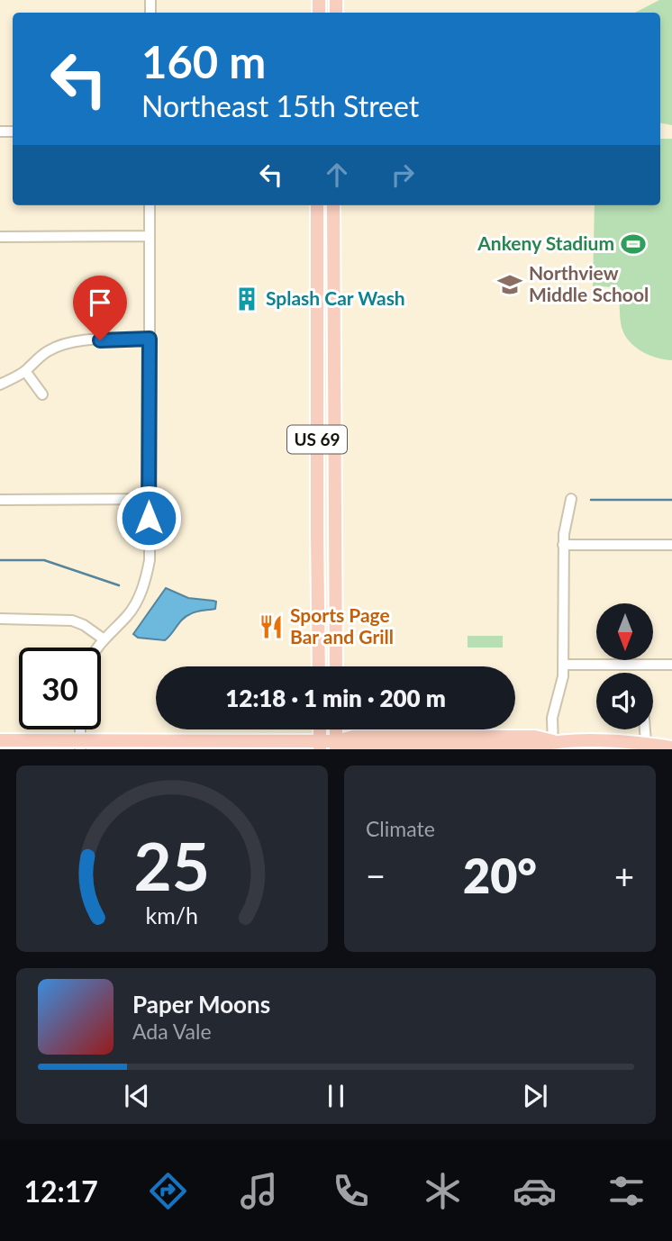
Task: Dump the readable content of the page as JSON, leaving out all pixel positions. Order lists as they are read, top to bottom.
{
  "streets": {
    "main road": ["US 69"]
  },
  "places": {
    "sports": ["Ankeny Stadium"],
    "school or university": ["Northview Middle School"],
    "building": ["Splash Car Wash"],
    "restaurant": ["Sports Page Bar and Grill"]
  },
  "north": "bottom",
  "page": {
    "turn": ["160 m", "Northeast 15th Street"],
    "limit": "30",
    "trip": "12:18 · 1 min · 200 m",
    "tile": "Climate",
    "heat": ["−", "20°", "+"],
    "song": ["Paper Moons", "Ada Vale"],
    "tabs": "12:17",
    "gauge": ["25", "km/h"]
  }
}
